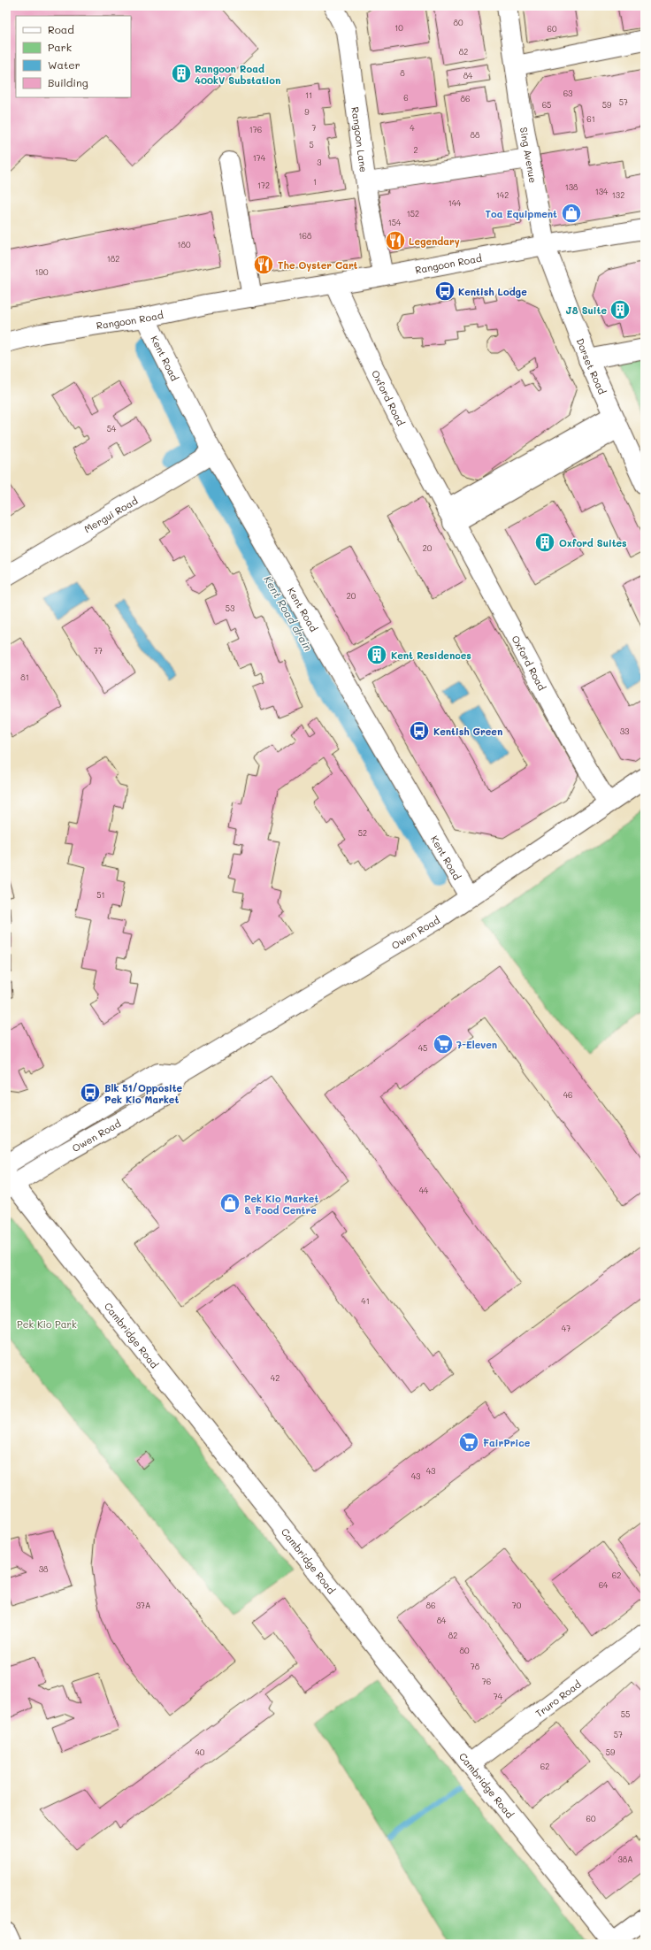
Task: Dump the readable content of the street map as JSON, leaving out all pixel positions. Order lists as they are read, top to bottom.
{
  "streets": {
    "street": [
      "Rangoon Lane",
      "Sing Avenue",
      "Rangoon Road",
      "Kent Road",
      "Dorset Road",
      "Oxford Road",
      "Mergui Road",
      "Owen Road",
      "Cambridge Road",
      "Truro Road"
    ]
  },
  "crossings": [
    ["Rangoon Lane", "Rangoon Road"],
    ["Sing Avenue", "Rangoon Road"],
    ["Sing Avenue", "Dorset Road"],
    ["Rangoon Road", "Kent Road"],
    ["Rangoon Road", "Dorset Road"],
    ["Rangoon Road", "Oxford Road"],
    ["Kent Road", "Mergui Road"],
    ["Kent Road", "Owen Road"],
    ["Oxford Road", "Owen Road"],
    ["Owen Road", "Cambridge Road"],
    ["Cambridge Road", "Truro Road"]
  ],
  "water": ["Kent Road drain"],
  "parks": ["Pek Kio Park"],
  "places": {
    "building": [
      "Rangoon Road 400kV Substation",
      "J8 Suite",
      "Oxford Suites",
      "Kent Residences"
    ],
    "shop": ["Toa Equipment", "Pek Kio Market & Food Centre"],
    "restaurant": ["Legendary", "The Oyster Cart"],
    "bus stop": ["Kentish Lodge", "Kentish Green", "Blk 51/Opposite Pek Kio Market"],
    "supermarket": ["7-Eleven", "FairPrice"]
  },
  "house_numbers": [
    "80",
    "10",
    "60",
    "82",
    "8",
    "84",
    "63",
    "11",
    "6",
    "86",
    "57",
    "65",
    "59",
    "9",
    "61",
    "7",
    "4",
    "176",
    "88",
    "5",
    "2",
    "174",
    "3",
    "1",
    "172",
    "138",
    "134",
    "142",
    "132",
    "144",
    "152",
    "154",
    "168",
    "180",
    "182",
    "190",
    "54",
    "20",
    "20",
    "53",
    "77",
    "81",
    "33",
    "52",
    "51",
    "45",
    "46",
    "44",
    "41",
    "47",
    "42",
    "43",
    "43",
    "38",
    "62",
    "64",
    "37A",
    "86",
    "70",
    "84",
    "82",
    "80",
    "78",
    "76",
    "74",
    "55",
    "57",
    "40",
    "59",
    "62",
    "60",
    "38A"
  ],
  "legend": [
    "Road",
    "Park",
    "Water",
    "Building"
  ]
}
